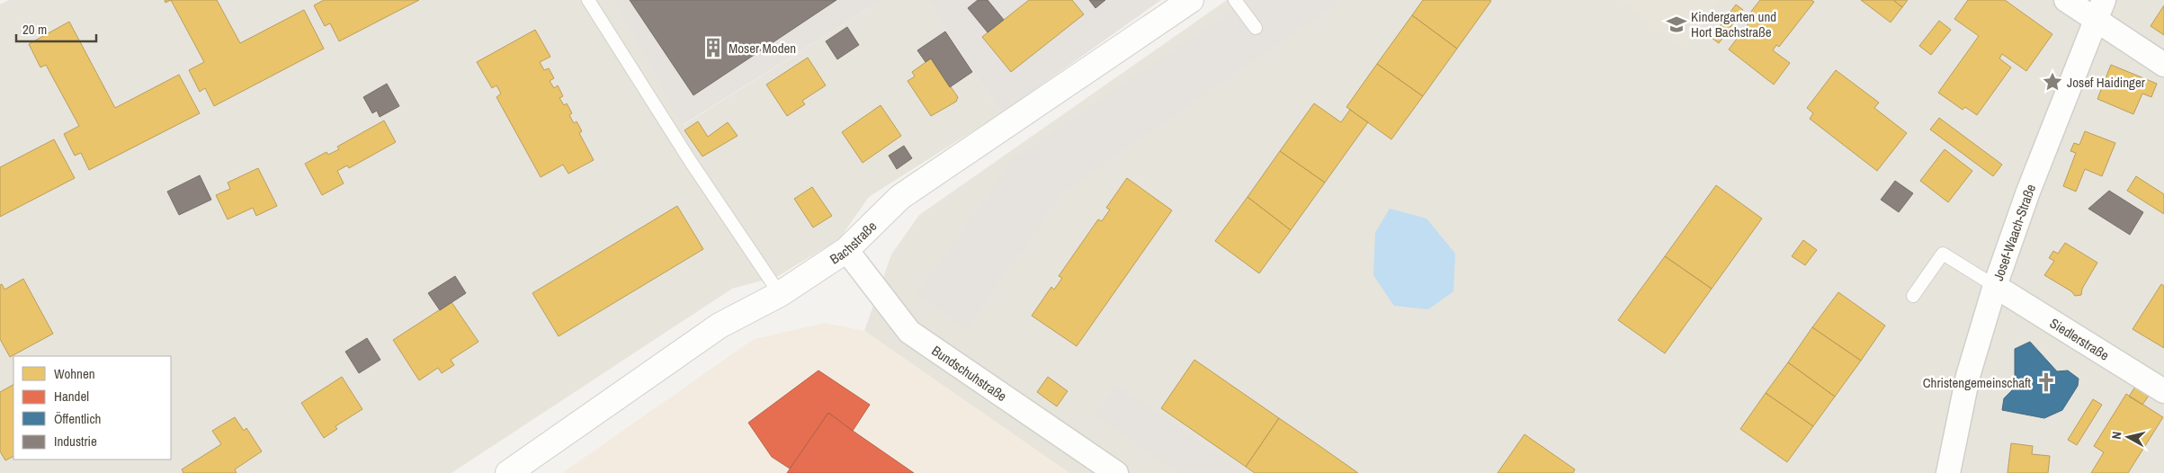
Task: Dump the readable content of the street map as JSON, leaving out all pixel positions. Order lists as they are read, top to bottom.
{
  "streets": {
    "street": [
      "Josef-Waach-Straße",
      "Bachstraße",
      "Siedlerstraße",
      "Bundschuhstraße"
    ]
  },
  "crossings": [
    ["Josef-Waach-Straße", "Siedlerstraße"],
    ["Bachstraße", "Bundschuhstraße"]
  ],
  "places": {
    "school or university": ["Kindergarten und Hort Bachstraße"],
    "building": ["Moser Moden"],
    "place": ["Josef Haidinger"],
    "church": ["Christengemeinschaft"]
  },
  "legend": [
    "Wohnen",
    "Handel",
    "Öffentlich",
    "Industrie"
  ],
  "scale_bar": "20 m",
  "north": "left"
}
